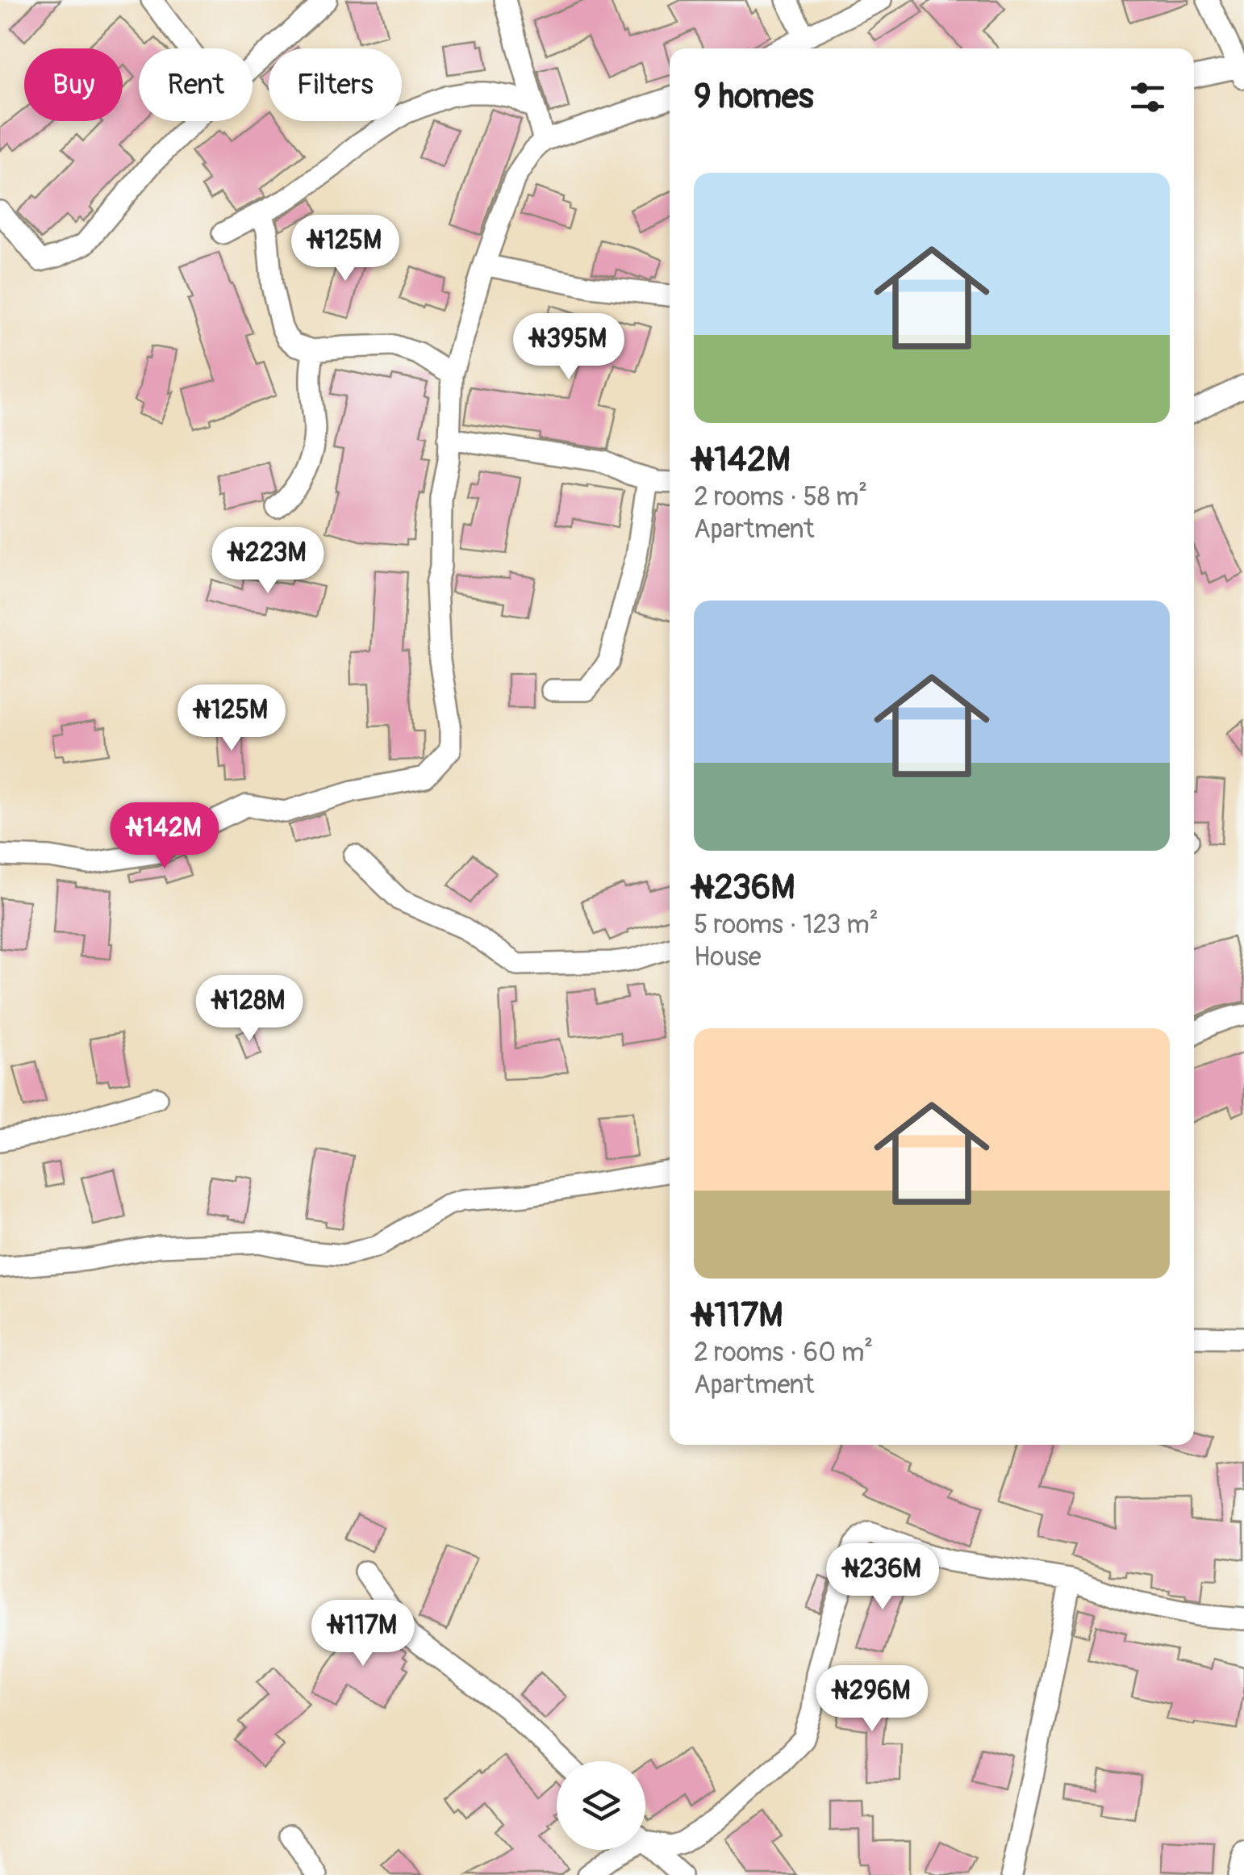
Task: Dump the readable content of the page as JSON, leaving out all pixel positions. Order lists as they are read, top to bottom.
{
  "page": {
    "chip": ["Buy", "Rent", "Filters"],
    "heading": "9 homes",
    "list": [
      {
        "name": "₦142M",
        "note": "2 rooms · 58 m² · Apartment"
      },
      {
        "name": "₦236M",
        "note": "5 rooms · 123 m² · House"
      },
      {
        "name": "₦117M",
        "note": "2 rooms · 60 m² · Apartment"
      }
    ],
    "price": [
      "₦125M",
      "₦395M",
      "₦223M",
      "₦125M",
      "₦142M",
      "₦128M",
      "₦236M",
      "₦117M",
      "₦296M"
    ]
  }
}
